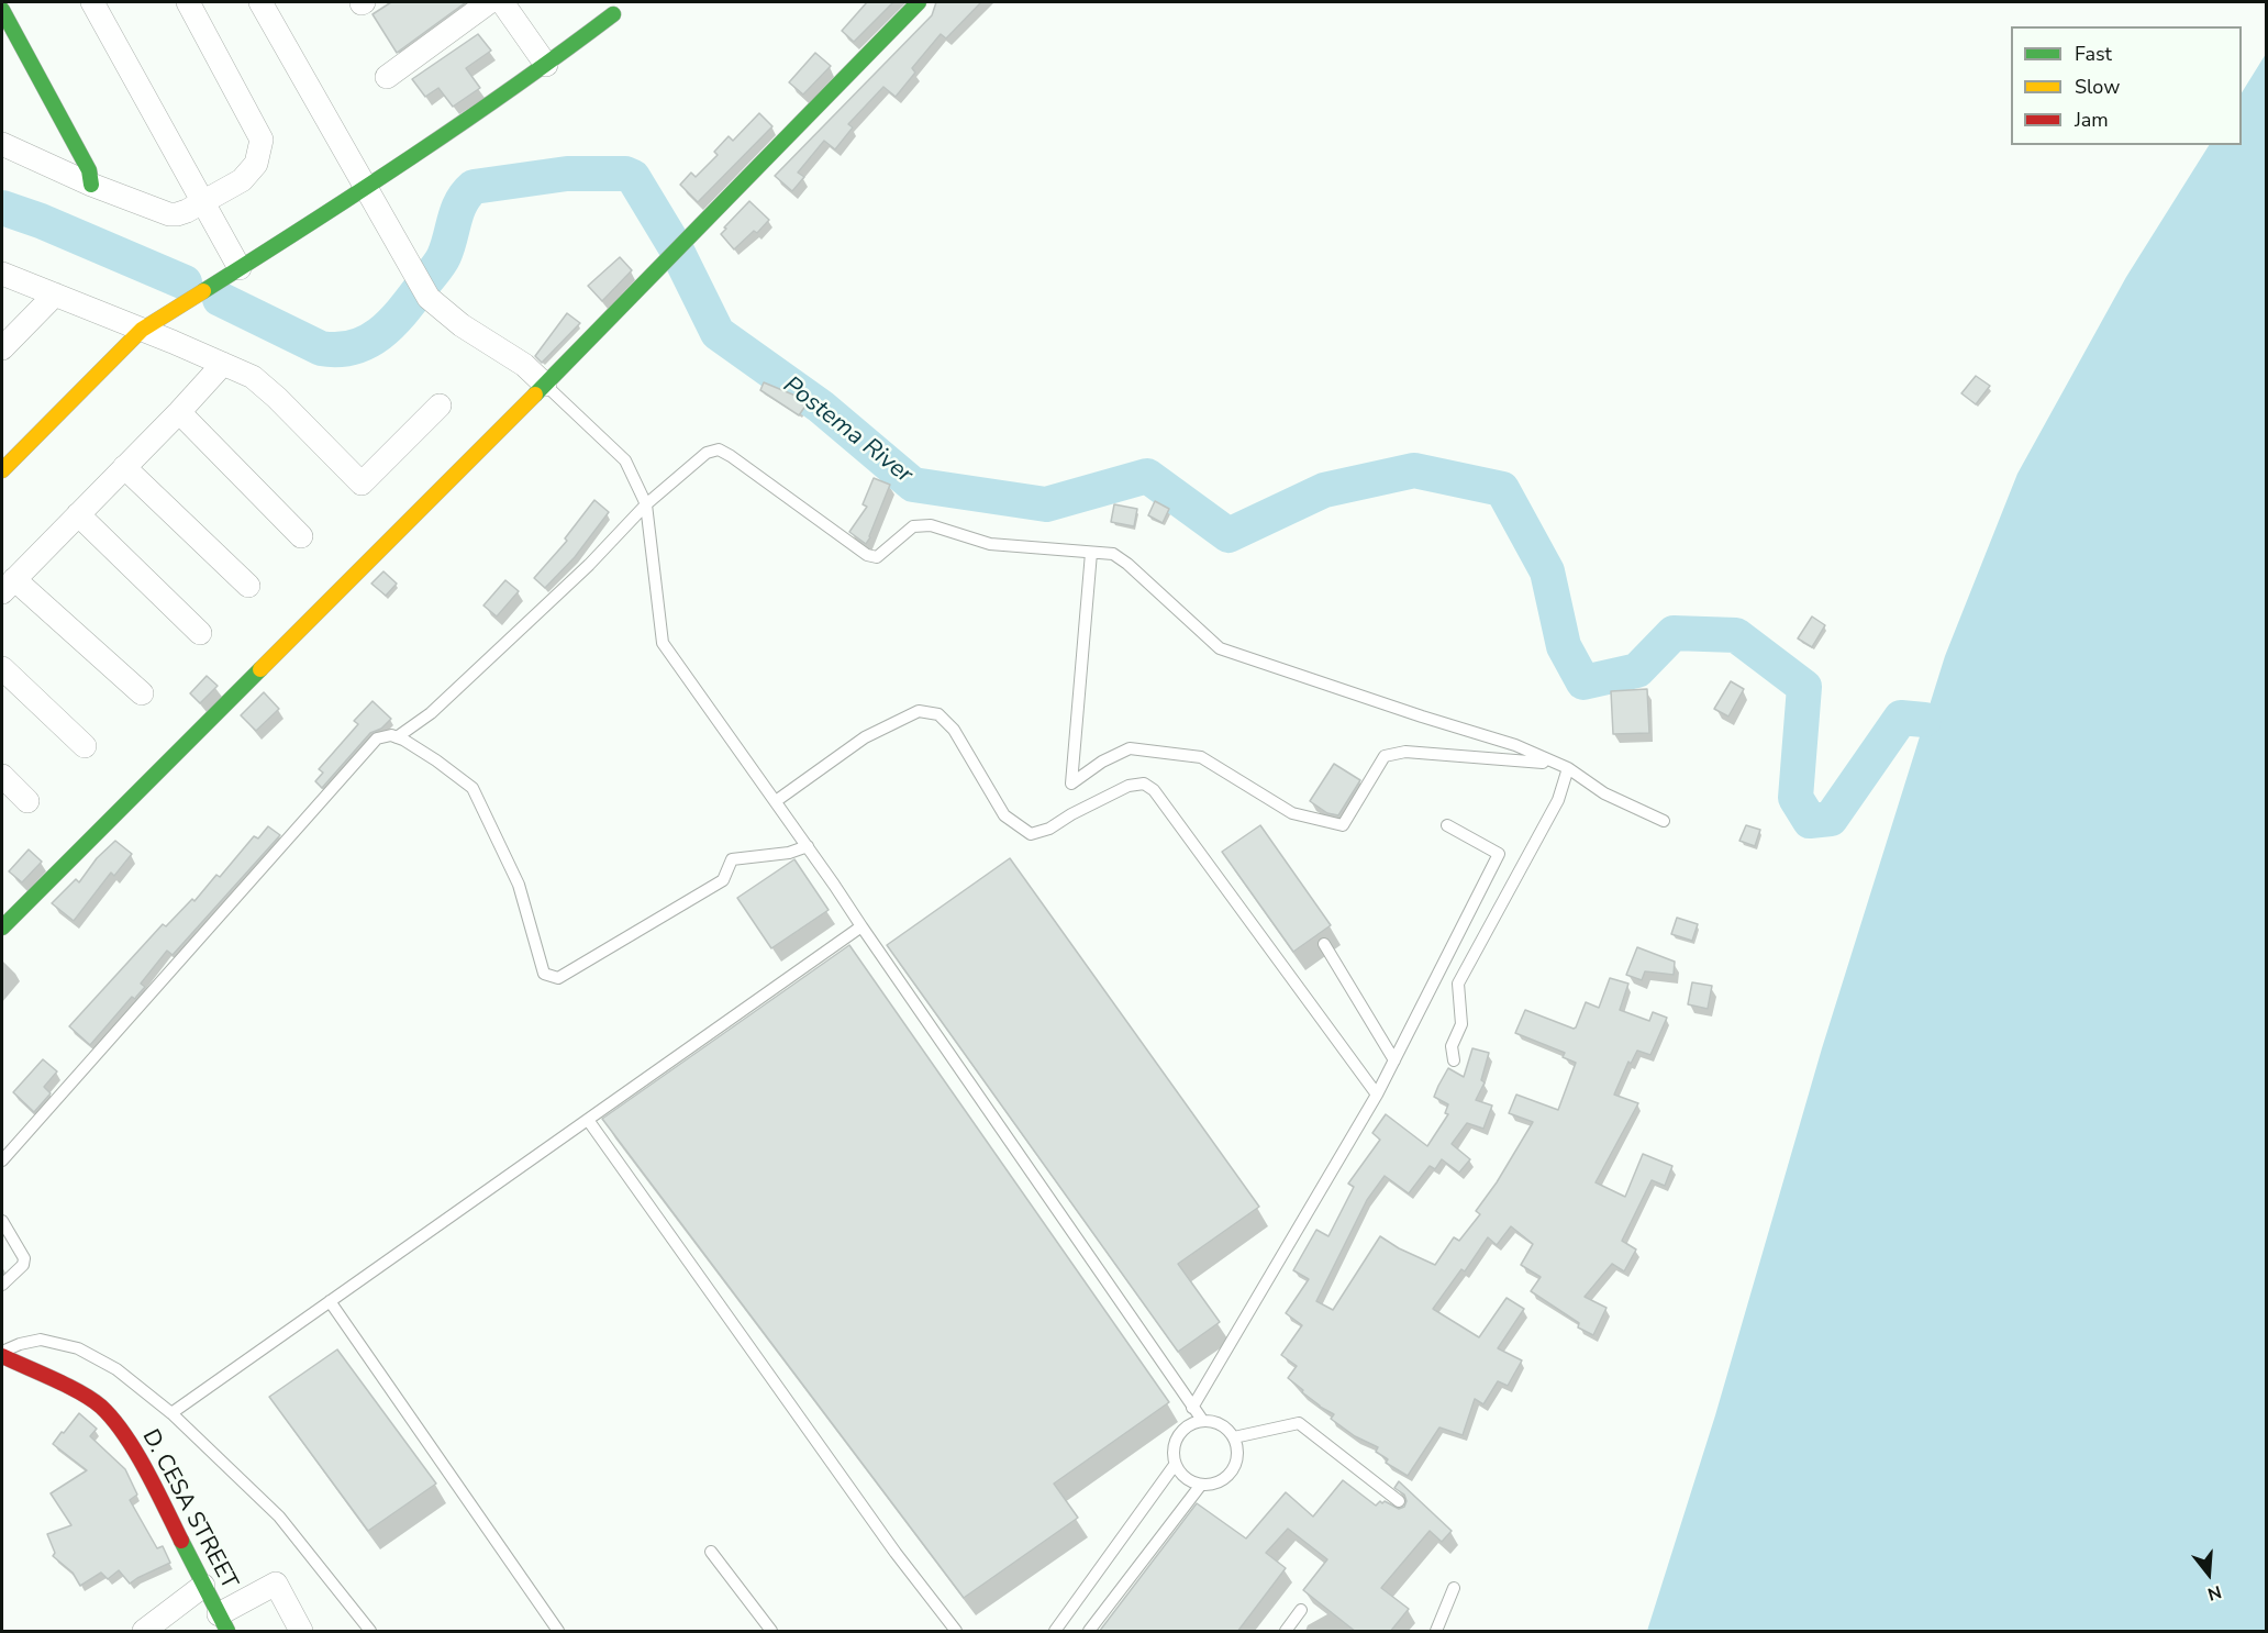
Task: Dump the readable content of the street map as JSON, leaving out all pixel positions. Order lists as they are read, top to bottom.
{
  "streets": {
    "street": ["D. CESA STREET"]
  },
  "water": ["Postema River"],
  "legend": ["Fast", "Slow", "Jam"],
  "north": "bottom"
}
